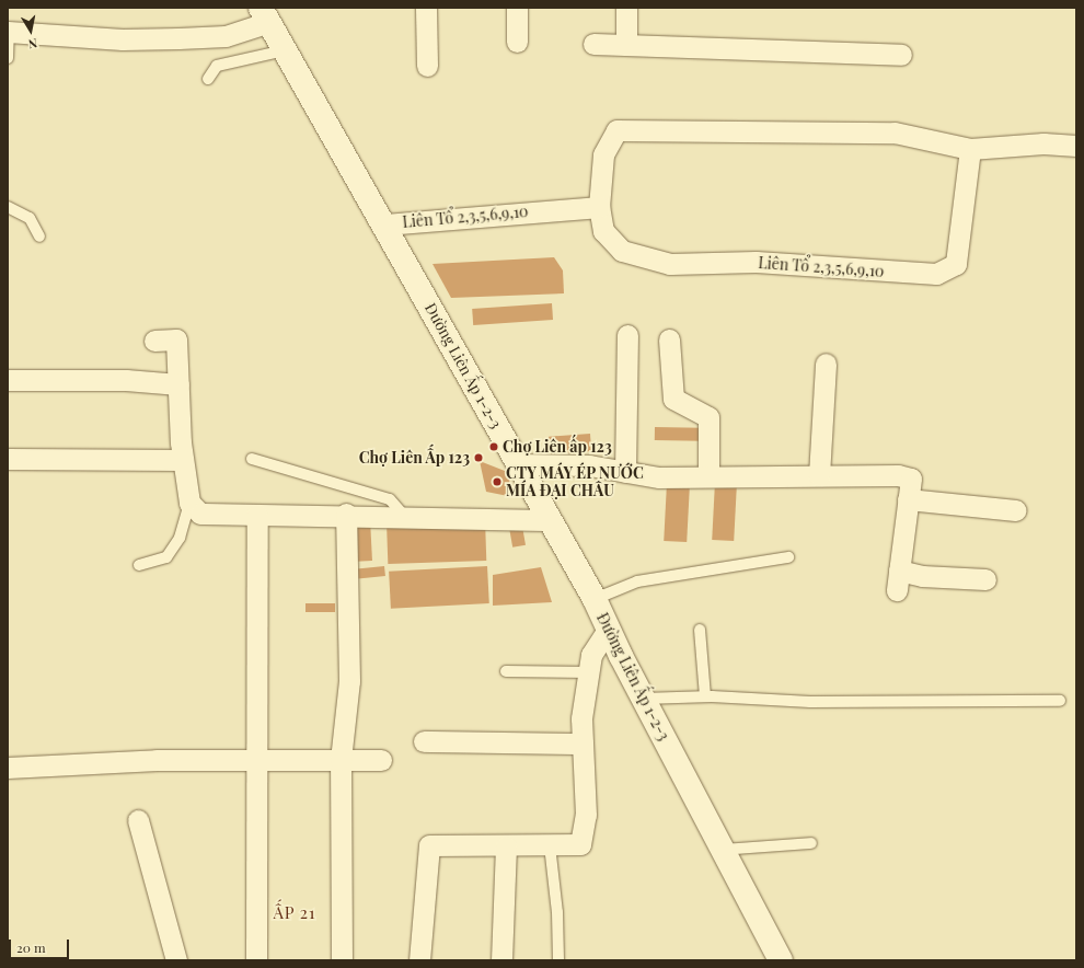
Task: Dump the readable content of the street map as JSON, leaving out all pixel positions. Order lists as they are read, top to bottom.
{
  "streets": {
    "street": ["Liên Tổ 2,3,5,6,9,10", "Đường Liên Ấp 1-2-3"]
  },
  "crossings": [
    ["Liên Tổ 2,3,5,6,9,10", "Đường Liên Ấp 1-2-3"]
  ],
  "districts": ["ẤP 21"],
  "places": ["Chợ Liên ấp 123", "Chợ Liên Ấp 123", "CTY MÁY ÉP NƯỚC MÍA ĐẠI CHÂU"],
  "scale_bar": "20 m",
  "north": "bottom"
}
